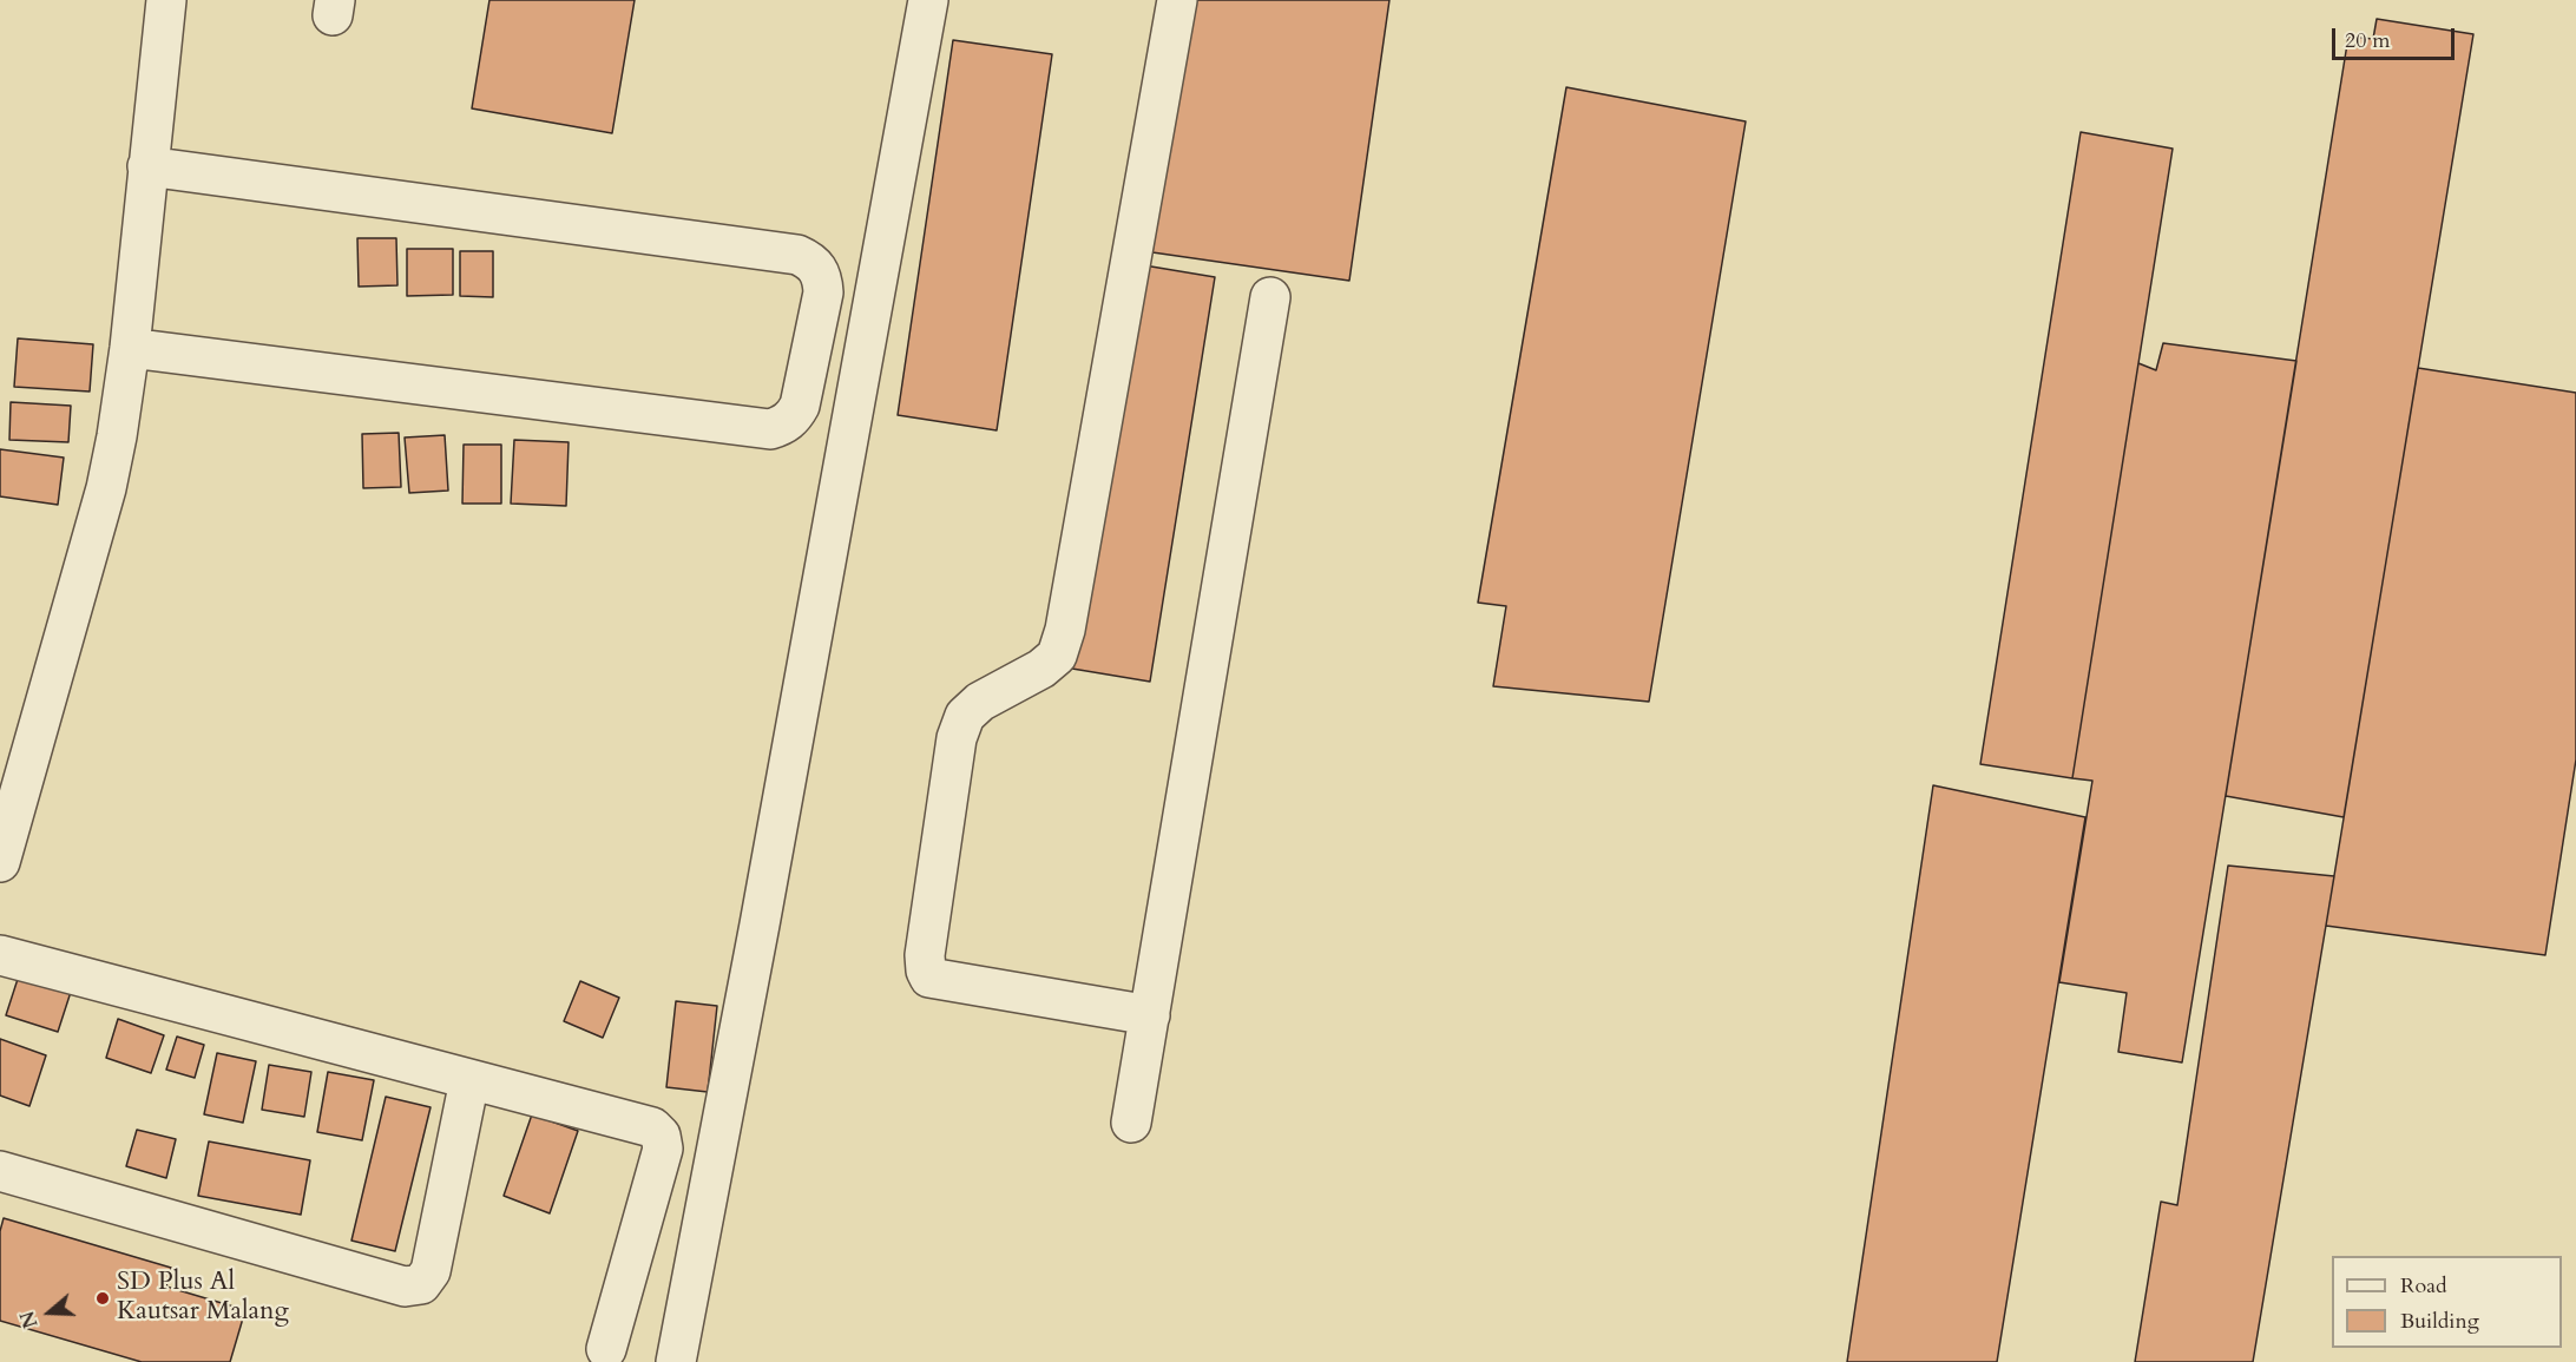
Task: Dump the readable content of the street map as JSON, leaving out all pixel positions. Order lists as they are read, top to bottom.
{
  "places": ["SD Plus Al Kautsar Malang"],
  "legend": ["Road", "Building"],
  "scale_bar": "20 m",
  "north": "left"
}
